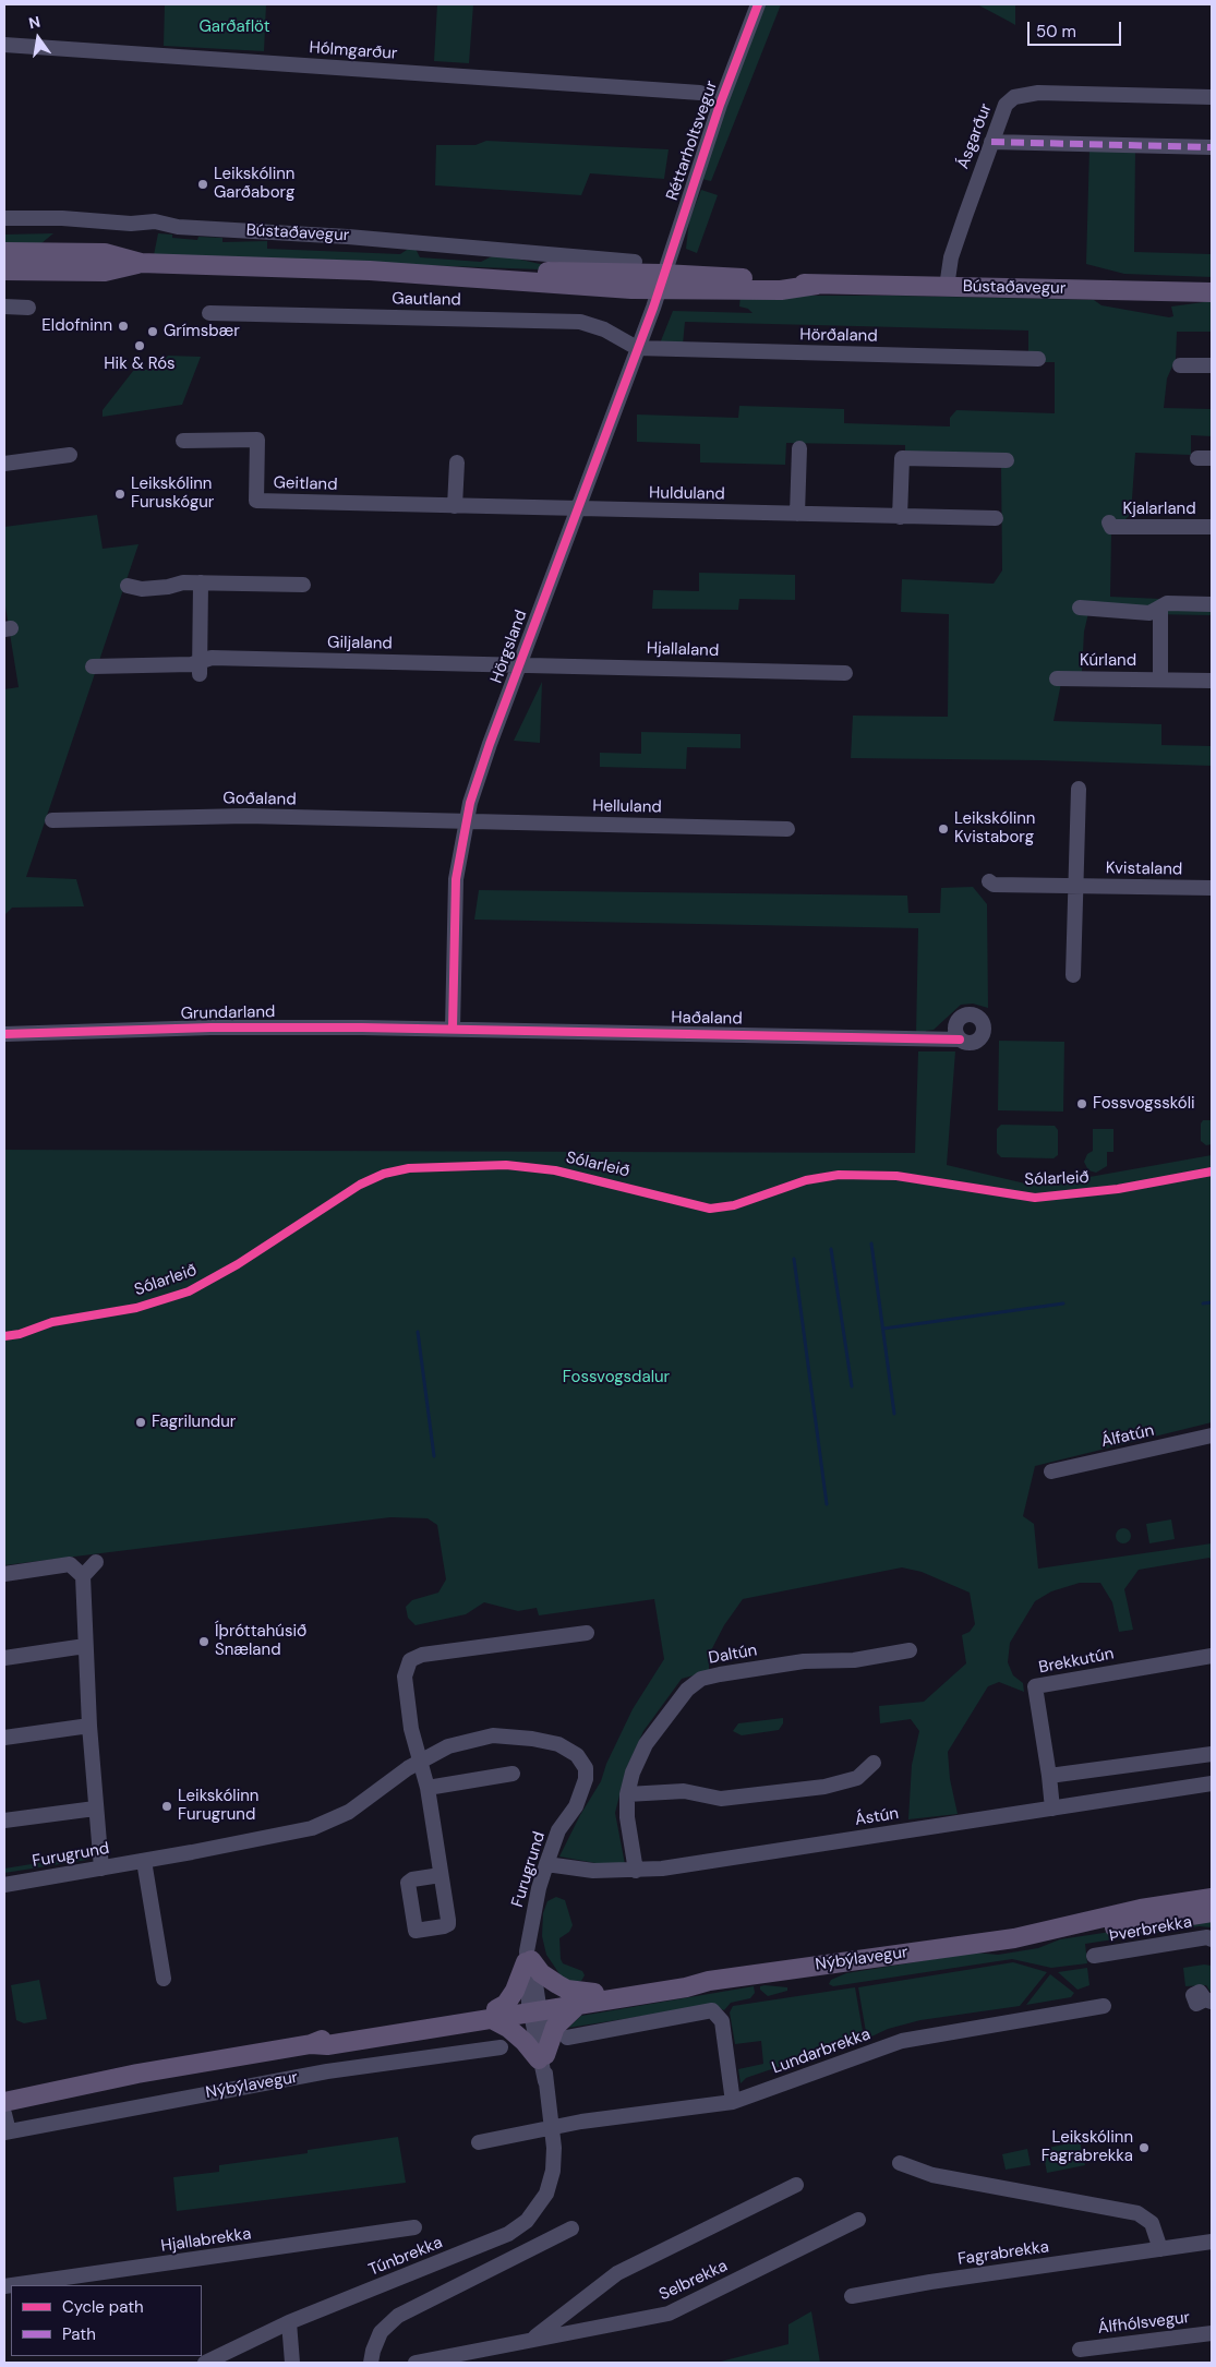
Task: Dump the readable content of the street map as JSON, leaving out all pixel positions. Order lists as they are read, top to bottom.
{
  "streets": {
    "main road": ["Bústaðavegur", "Nýbýlavegur"],
    "street": [
      "Hólmgarður",
      "Ásgarður",
      "Réttarholtsvegur",
      "Gautland",
      "Hörðaland",
      "Geitland",
      "Hulduland",
      "Kjalarland",
      "Giljaland",
      "Hörgsland",
      "Hjallaland",
      "Kúrland",
      "Goðaland",
      "Helluland",
      "Kvistaland",
      "Grundarland",
      "Haðaland",
      "Álfatún",
      "Daltún",
      "Brekkutún",
      "Ástún",
      "Furugrund",
      "Þverbrekka",
      "Lundarbrekka",
      "Hjallabrekka",
      "Fagrabrekka",
      "Túnbrekka",
      "Selbrekka",
      "Álfhólsvegur"
    ],
    "cycle path": ["Sólarleið"]
  },
  "crossings": [
    ["Ásgarður", "Bústaðavegur"],
    ["Réttarholtsvegur", "Bústaðavegur"],
    ["Réttarholtsvegur", "Hörgsland"],
    ["Bústaðavegur", "Hörgsland"],
    ["Gautland", "Hörðaland"],
    ["Gautland", "Hörgsland"],
    ["Hörðaland", "Hörgsland"],
    ["Geitland", "Hulduland"],
    ["Geitland", "Hörgsland"],
    ["Hulduland", "Hörgsland"],
    ["Giljaland", "Hörgsland"],
    ["Giljaland", "Hjallaland"],
    ["Hörgsland", "Hjallaland"],
    ["Hörgsland", "Goðaland"],
    ["Hörgsland", "Helluland"],
    ["Hörgsland", "Grundarland"],
    ["Hörgsland", "Haðaland"],
    ["Goðaland", "Helluland"],
    ["Grundarland", "Haðaland"],
    ["Daltún", "Ástún"],
    ["Brekkutún", "Ástún"],
    ["Ástún", "Furugrund"],
    ["Furugrund", "Nýbýlavegur"],
    ["Furugrund", "Túnbrekka"],
    ["Nýbýlavegur", "Túnbrekka"],
    ["Lundarbrekka", "Túnbrekka"]
  ],
  "parks": ["Garðaflöt", "Fossvogsdalur"],
  "places": [
    "Leikskólinn Garðaborg",
    "Eldofninn",
    "Grímsbær",
    "Hik & Rós",
    "Leikskólinn Furuskógur",
    "Leikskólinn Kvistaborg",
    "Fossvogsskóli",
    "Fagrilundur",
    "Íþróttahúsið Snæland",
    "Leikskólinn Furugrund",
    "Leikskólinn Fagrabrekka"
  ],
  "legend": ["Cycle path", "Path"],
  "scale_bar": "50 m",
  "north": "top"
}
